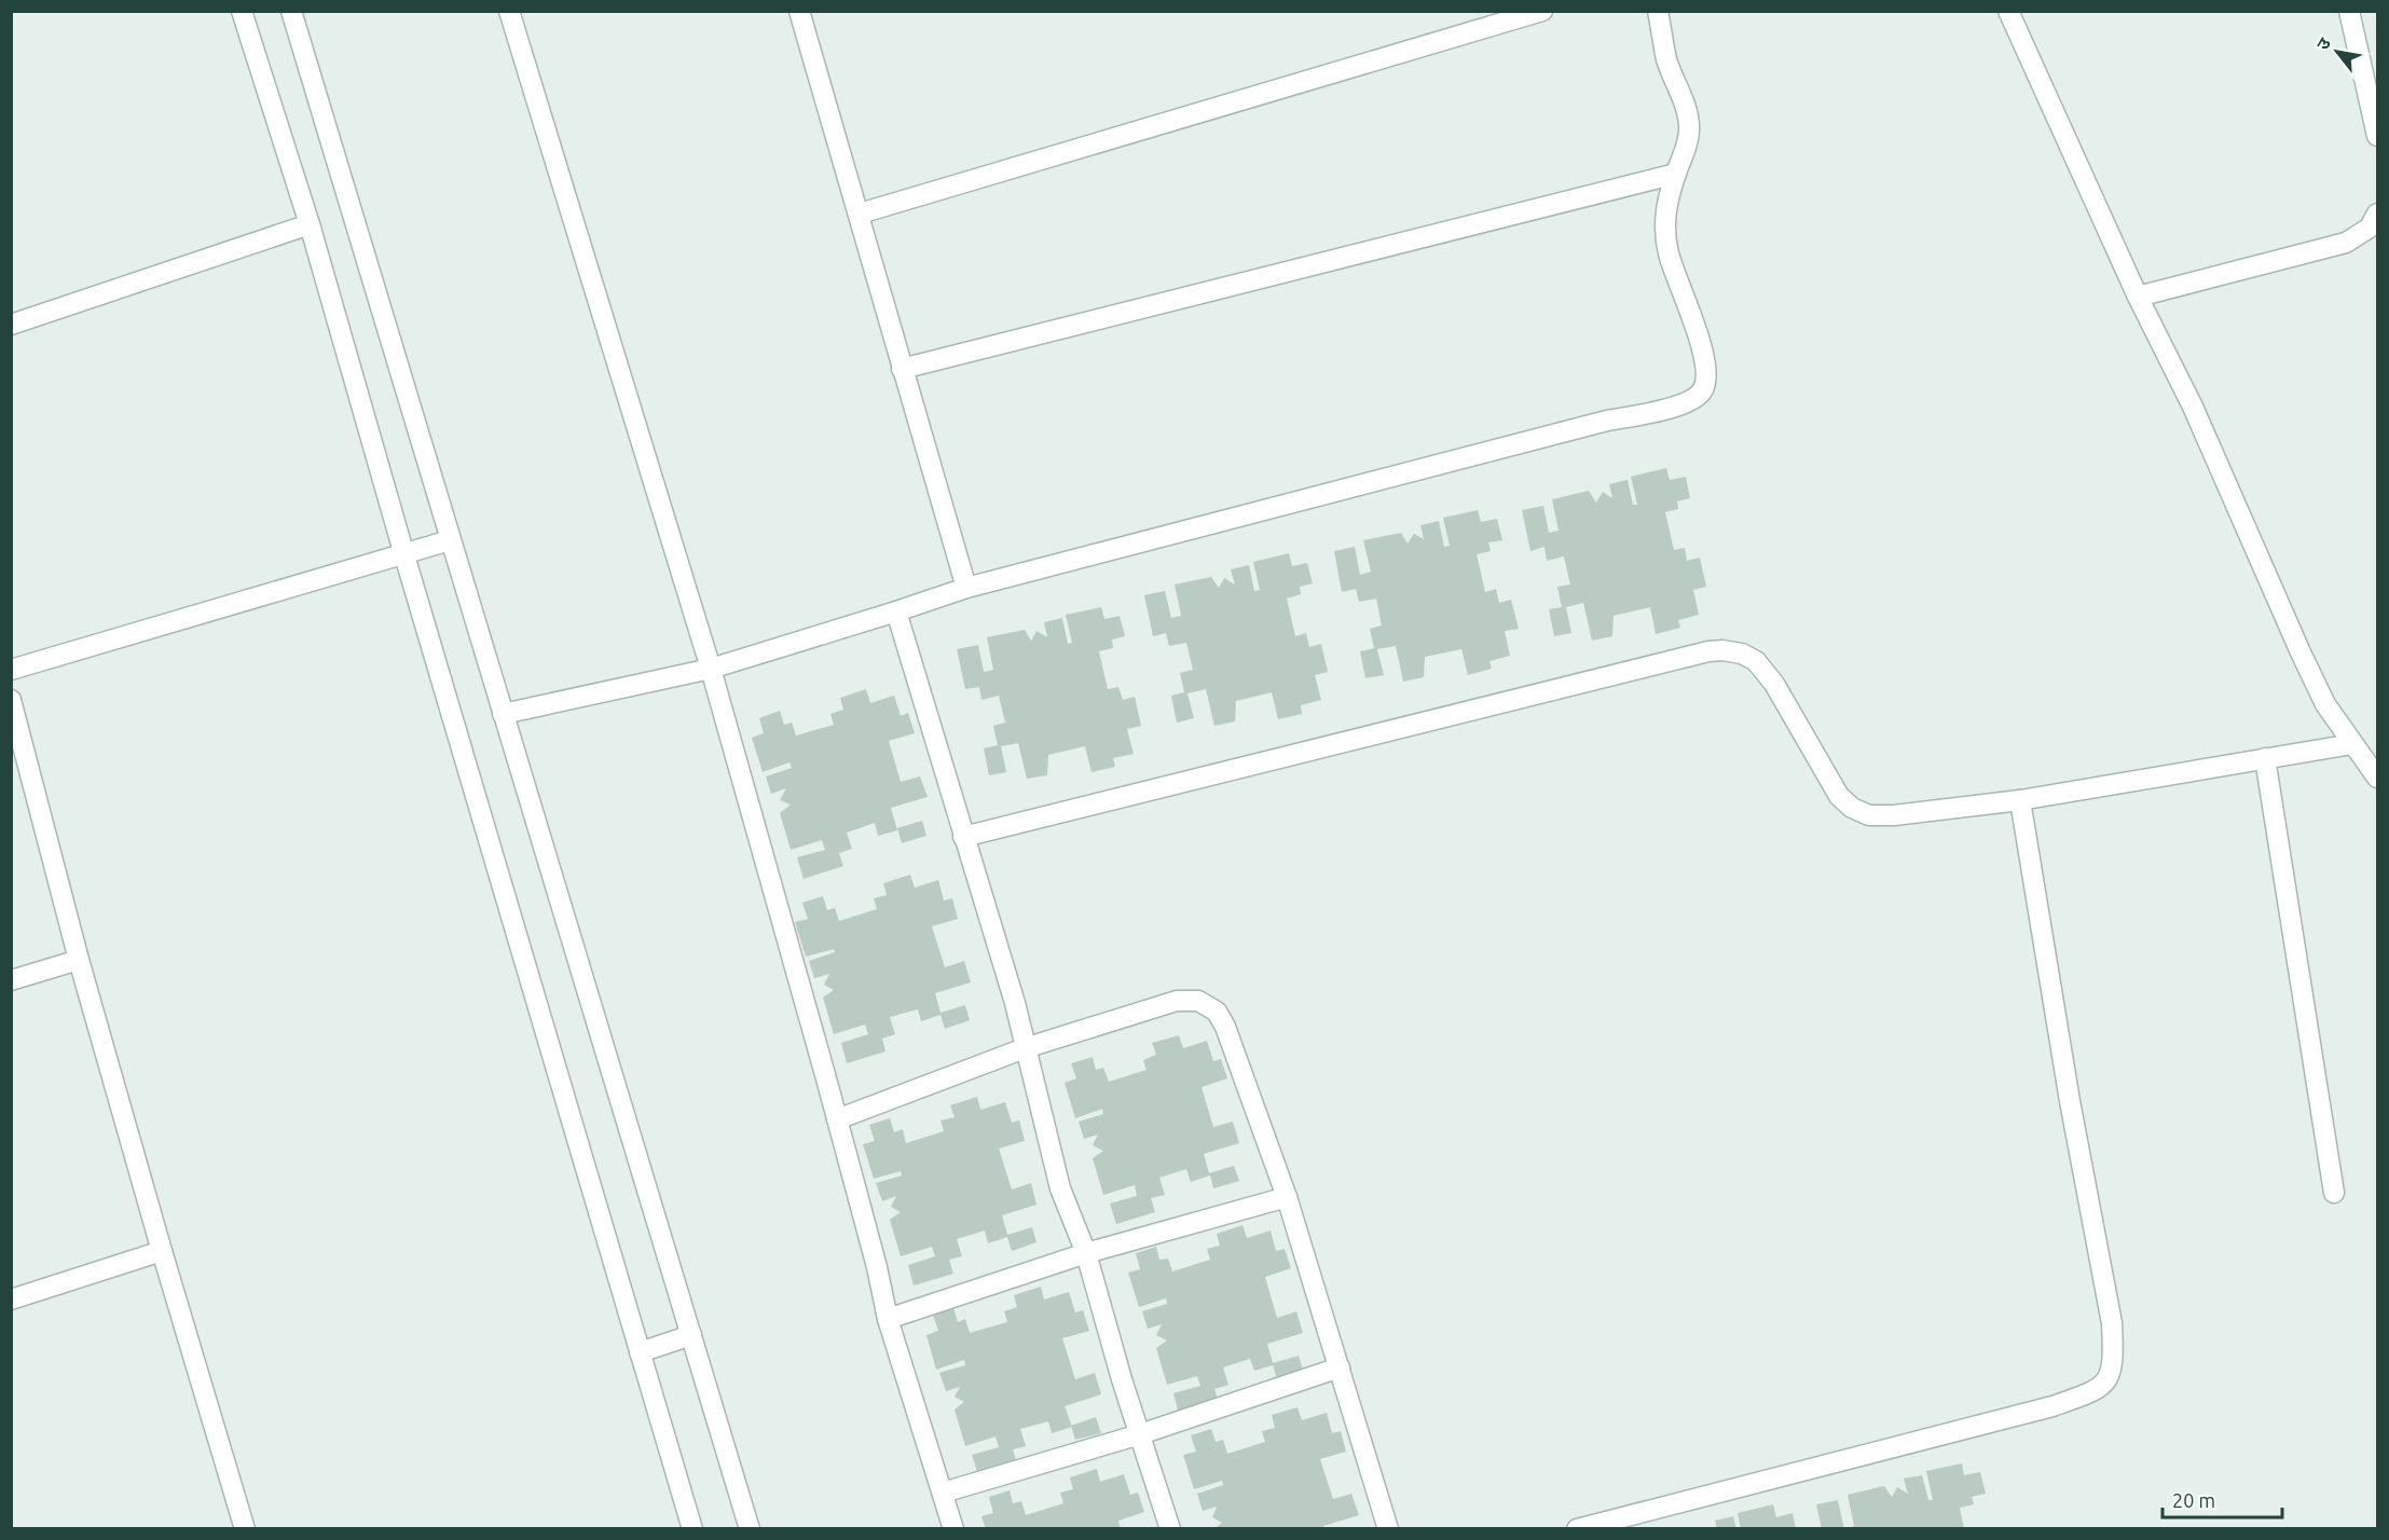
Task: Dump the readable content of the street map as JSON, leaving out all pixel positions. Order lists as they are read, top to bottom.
{
  "scale_bar": "20 m",
  "north": "top left"
}
